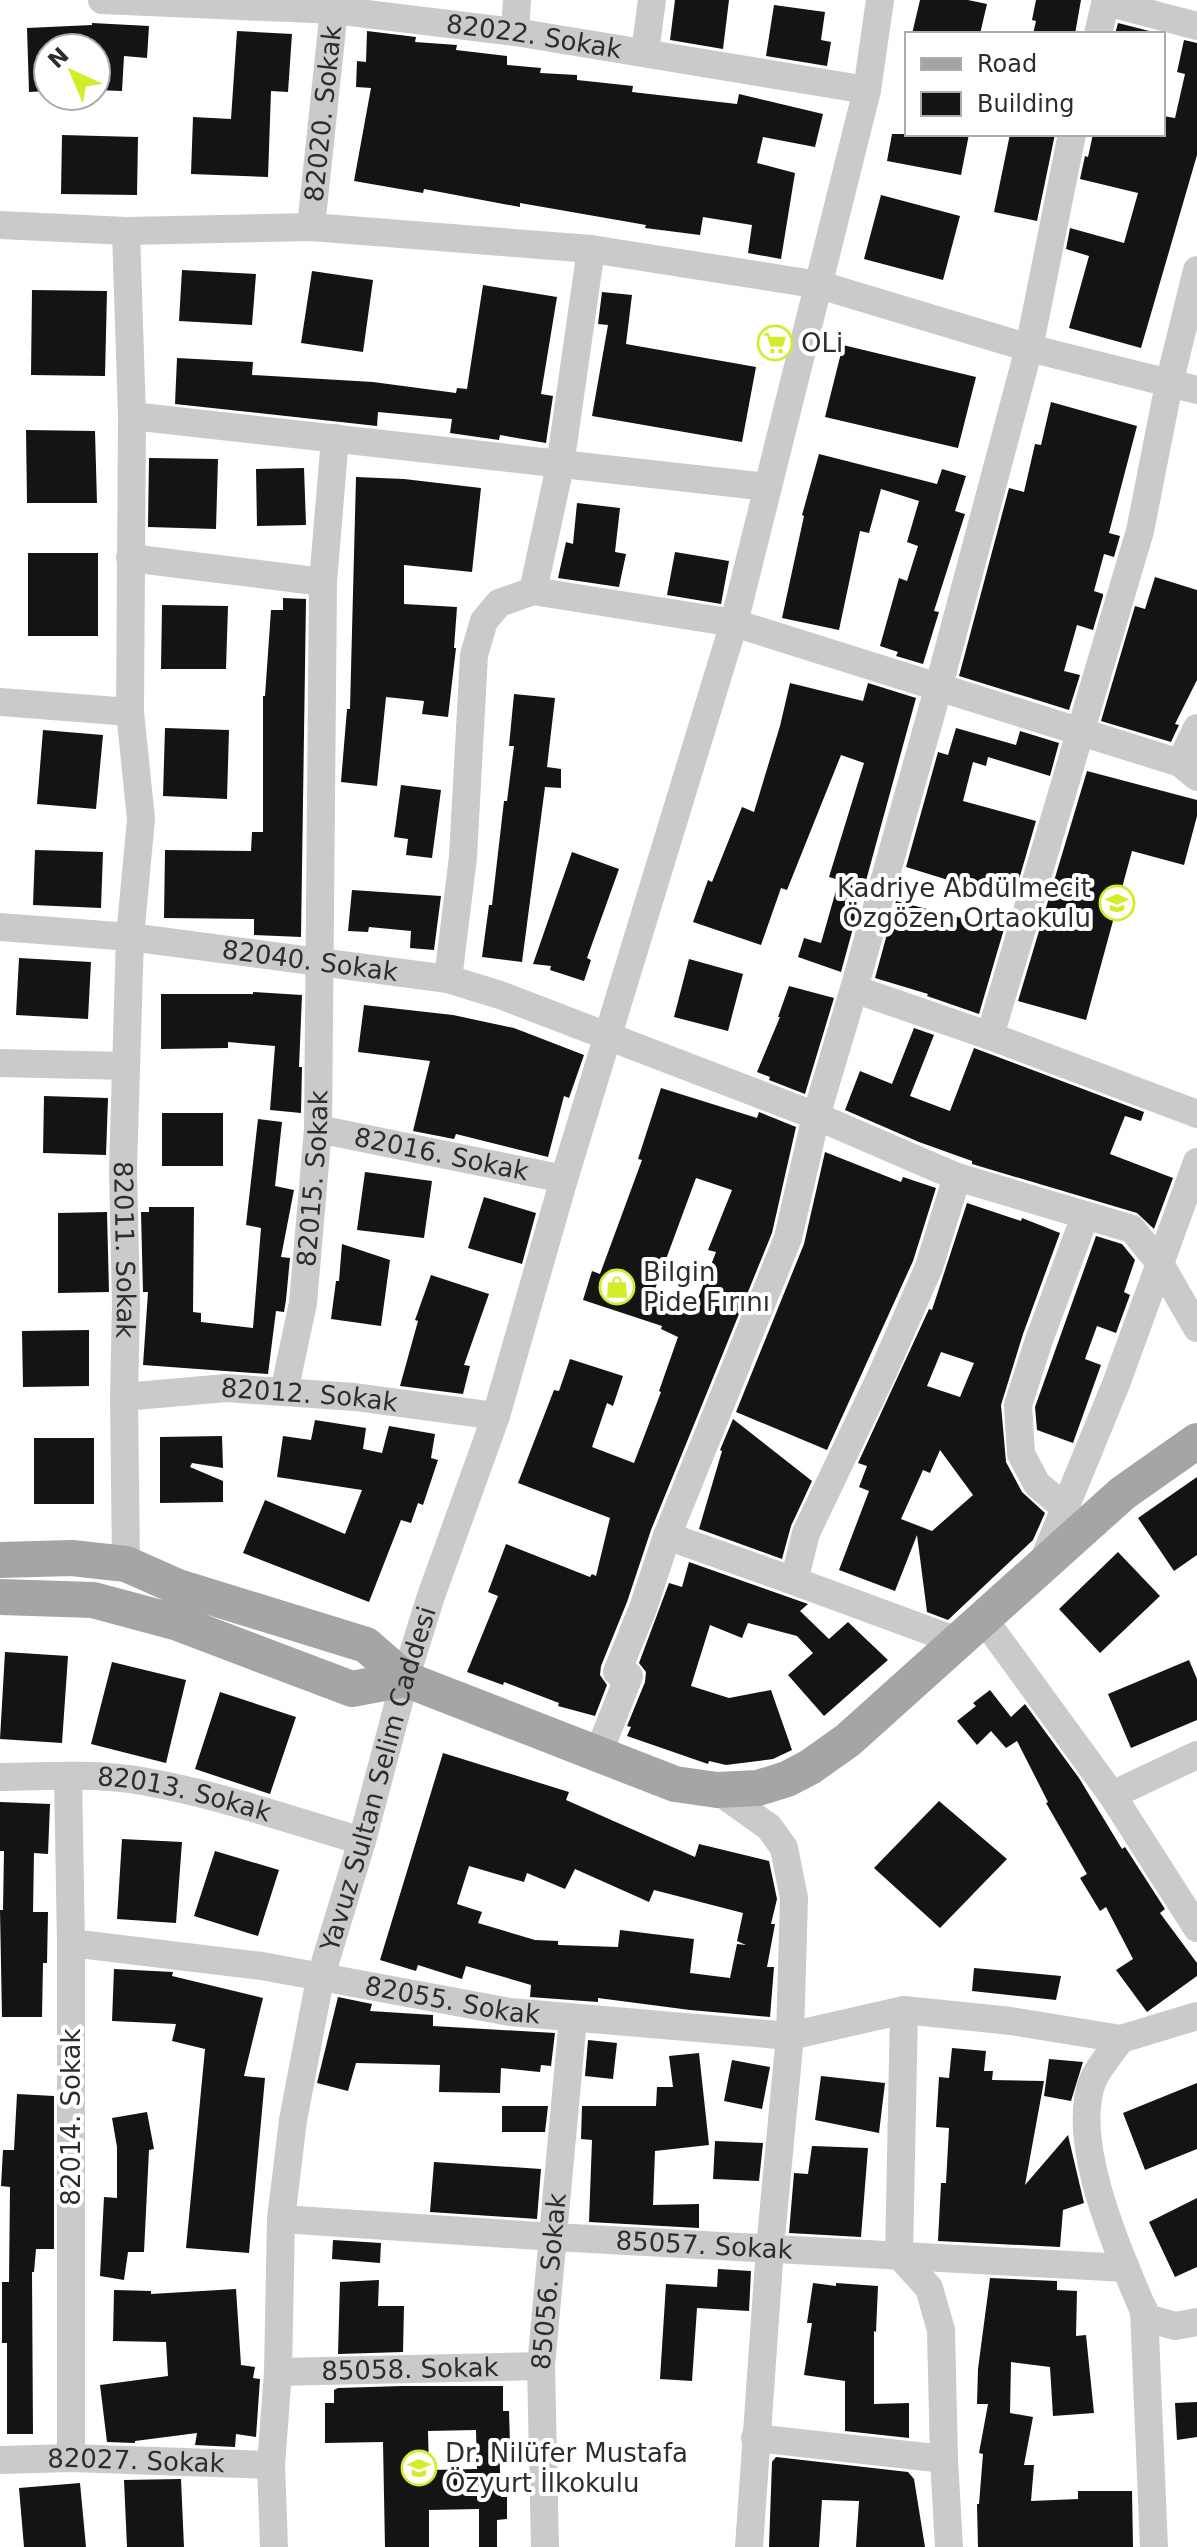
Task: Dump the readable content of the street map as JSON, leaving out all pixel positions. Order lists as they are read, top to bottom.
{
  "streets": {
    "street": [
      "82022. Sokak",
      "82020. Sokak",
      "82040. Sokak",
      "82016. Sokak",
      "82015. Sokak",
      "82011. Sokak",
      "82012. Sokak",
      "Yavuz Sultan Selim Caddesi",
      "82013. Sokak",
      "82055. Sokak",
      "82014. Sokak",
      "85057. Sokak",
      "85056. Sokak",
      "85058. Sokak",
      "82027. Sokak"
    ]
  },
  "crossings": [
    ["82022. Sokak", "82020. Sokak"],
    ["82022. Sokak", "Yavuz Sultan Selim Caddesi"],
    ["82040. Sokak", "82015. Sokak"],
    ["82040. Sokak", "82011. Sokak"],
    ["82040. Sokak", "Yavuz Sultan Selim Caddesi"],
    ["82016. Sokak", "82015. Sokak"],
    ["82016. Sokak", "Yavuz Sultan Selim Caddesi"],
    ["82015. Sokak", "82012. Sokak"],
    ["82011. Sokak", "82012. Sokak"],
    ["82012. Sokak", "Yavuz Sultan Selim Caddesi"],
    ["Yavuz Sultan Selim Caddesi", "82013. Sokak"],
    ["Yavuz Sultan Selim Caddesi", "82055. Sokak"],
    ["Yavuz Sultan Selim Caddesi", "85057. Sokak"],
    ["Yavuz Sultan Selim Caddesi", "85058. Sokak"],
    ["Yavuz Sultan Selim Caddesi", "82027. Sokak"],
    ["82013. Sokak", "82014. Sokak"],
    ["82055. Sokak", "82014. Sokak"],
    ["82055. Sokak", "85056. Sokak"],
    ["82014. Sokak", "82027. Sokak"],
    ["85057. Sokak", "85056. Sokak"],
    ["85056. Sokak", "85058. Sokak"]
  ],
  "places": {
    "supermarket": ["OLi"],
    "school or university": ["Kadriye Abdülmecit Özgözen Ortaokulu", "Dr. Nilüfer Mustafa Özyurt İlkokulu"],
    "shop": ["Bilgin Pide Fırını"]
  },
  "legend": ["Road", "Building"],
  "north": "top left"
}
